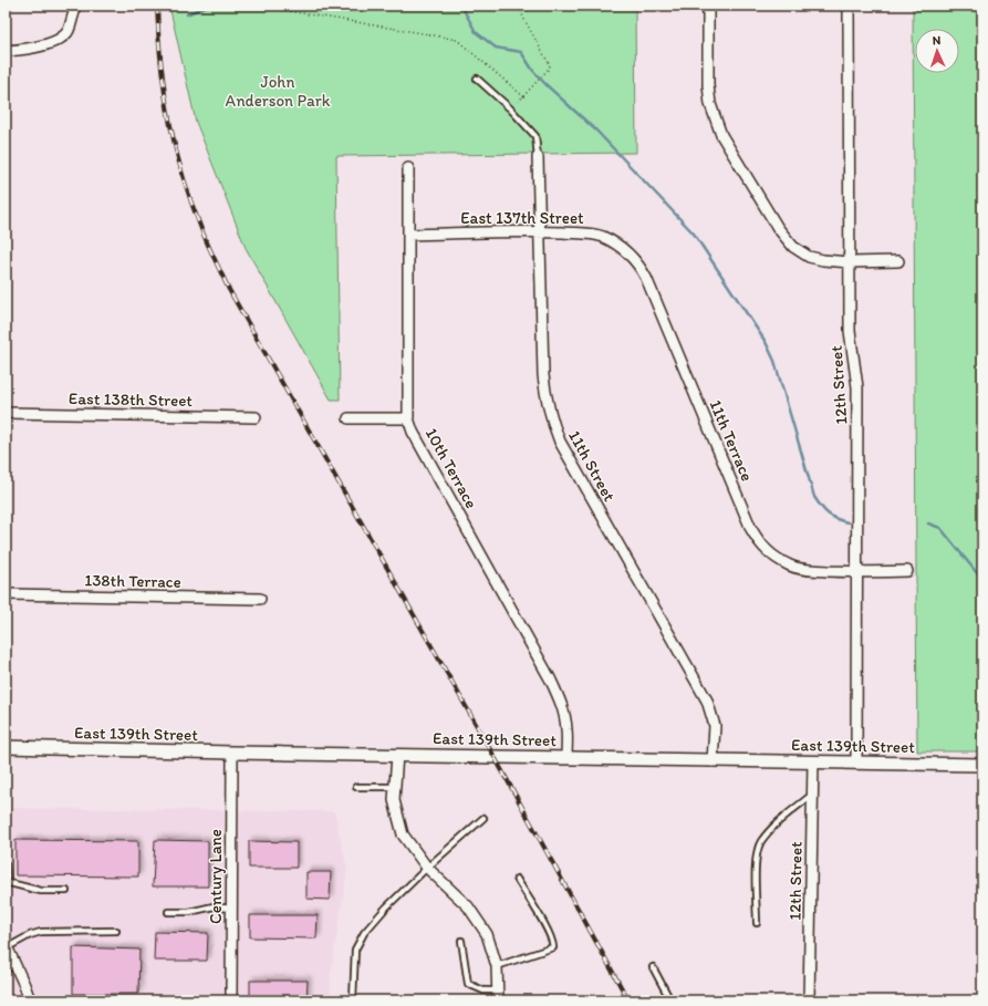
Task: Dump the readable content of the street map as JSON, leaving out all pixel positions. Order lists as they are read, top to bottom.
{
  "streets": {
    "street": [
      "East 137th Street",
      "12th Street",
      "East 138th Street",
      "11th Terrace",
      "11th Street",
      "10th Terrace",
      "138th Terrace",
      "East 139th Street",
      "Century Lane"
    ]
  },
  "crossings": [
    ["East 137th Street", "11th Terrace"],
    ["East 137th Street", "11th Street"],
    ["East 137th Street", "10th Terrace"],
    ["12th Street", "11th Terrace"],
    ["12th Street", "East 139th Street"],
    ["11th Street", "East 139th Street"],
    ["10th Terrace", "East 139th Street"],
    ["East 139th Street", "Century Lane"]
  ],
  "parks": ["John Anderson Park"],
  "north": "top"
}
